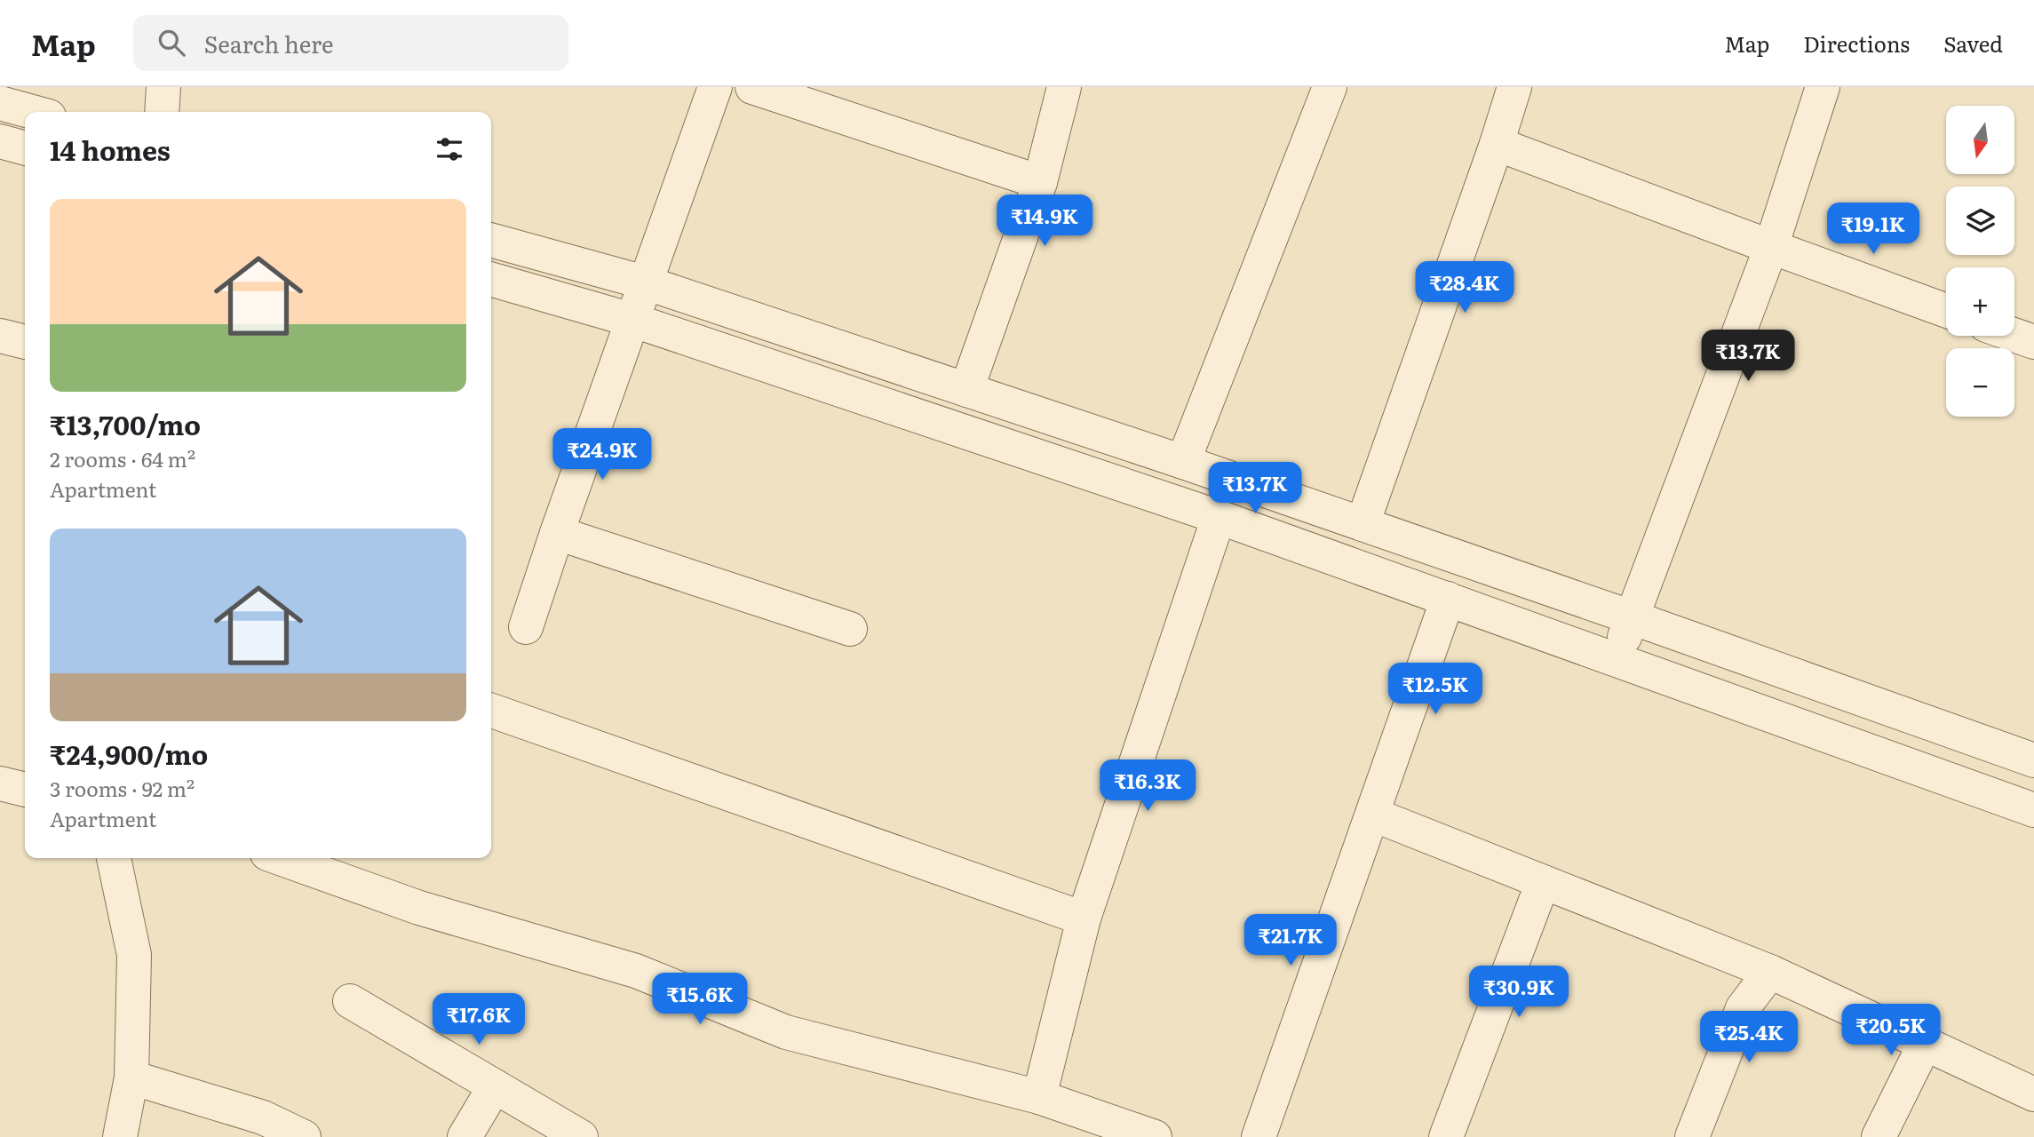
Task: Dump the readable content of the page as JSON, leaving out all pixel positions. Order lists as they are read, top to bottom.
{
  "north": "bottom",
  "page": {
    "header": "Map",
    "search": "Search here",
    "nav": ["Map", "Directions", "Saved"],
    "map_buttons": ["+", "−"],
    "heading": "14 homes",
    "list": [
      {
        "name": "₹13,700/mo",
        "note": "2 rooms · 64 m² · Apartment"
      },
      {
        "name": "₹24,900/mo",
        "note": "3 rooms · 92 m² · Apartment"
      }
    ],
    "price": [
      "₹14.9K",
      "₹19.1K",
      "₹28.4K",
      "₹13.7K",
      "₹24.9K",
      "₹13.7K",
      "₹12.5K",
      "₹16.3K",
      "₹21.7K",
      "₹30.9K",
      "₹15.6K",
      "₹17.6K",
      "₹20.5K",
      "₹25.4K"
    ]
  }
}
